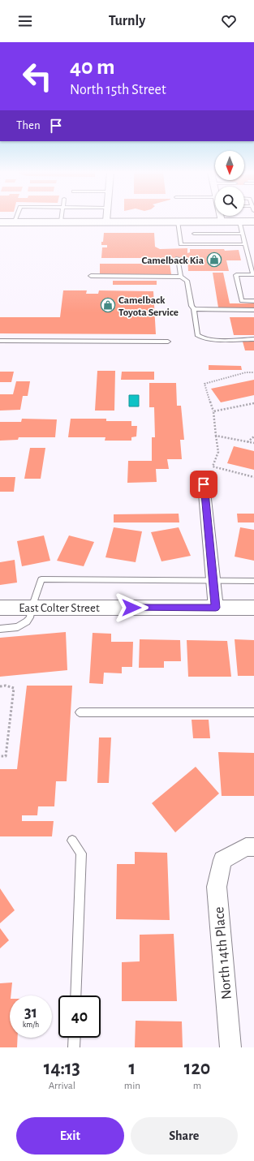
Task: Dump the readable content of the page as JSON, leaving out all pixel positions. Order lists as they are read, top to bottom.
{
  "streets": {
    "street": ["East Colter Street", "North 14th Place"]
  },
  "places": {
    "shop": ["Camelback Kia", "Camelback Toyota Service"]
  },
  "north": "bottom",
  "page": {
    "header": "Turnly",
    "turn": ["40 m", "North 15th Street"],
    "then": "Then",
    "speed": "31 km/h",
    "limit": "40",
    "eta": [
      "14:13",
      "Arrival",
      "1",
      "min",
      "120",
      "m"
    ],
    "buttons": ["Exit", "Share"]
  }
}
